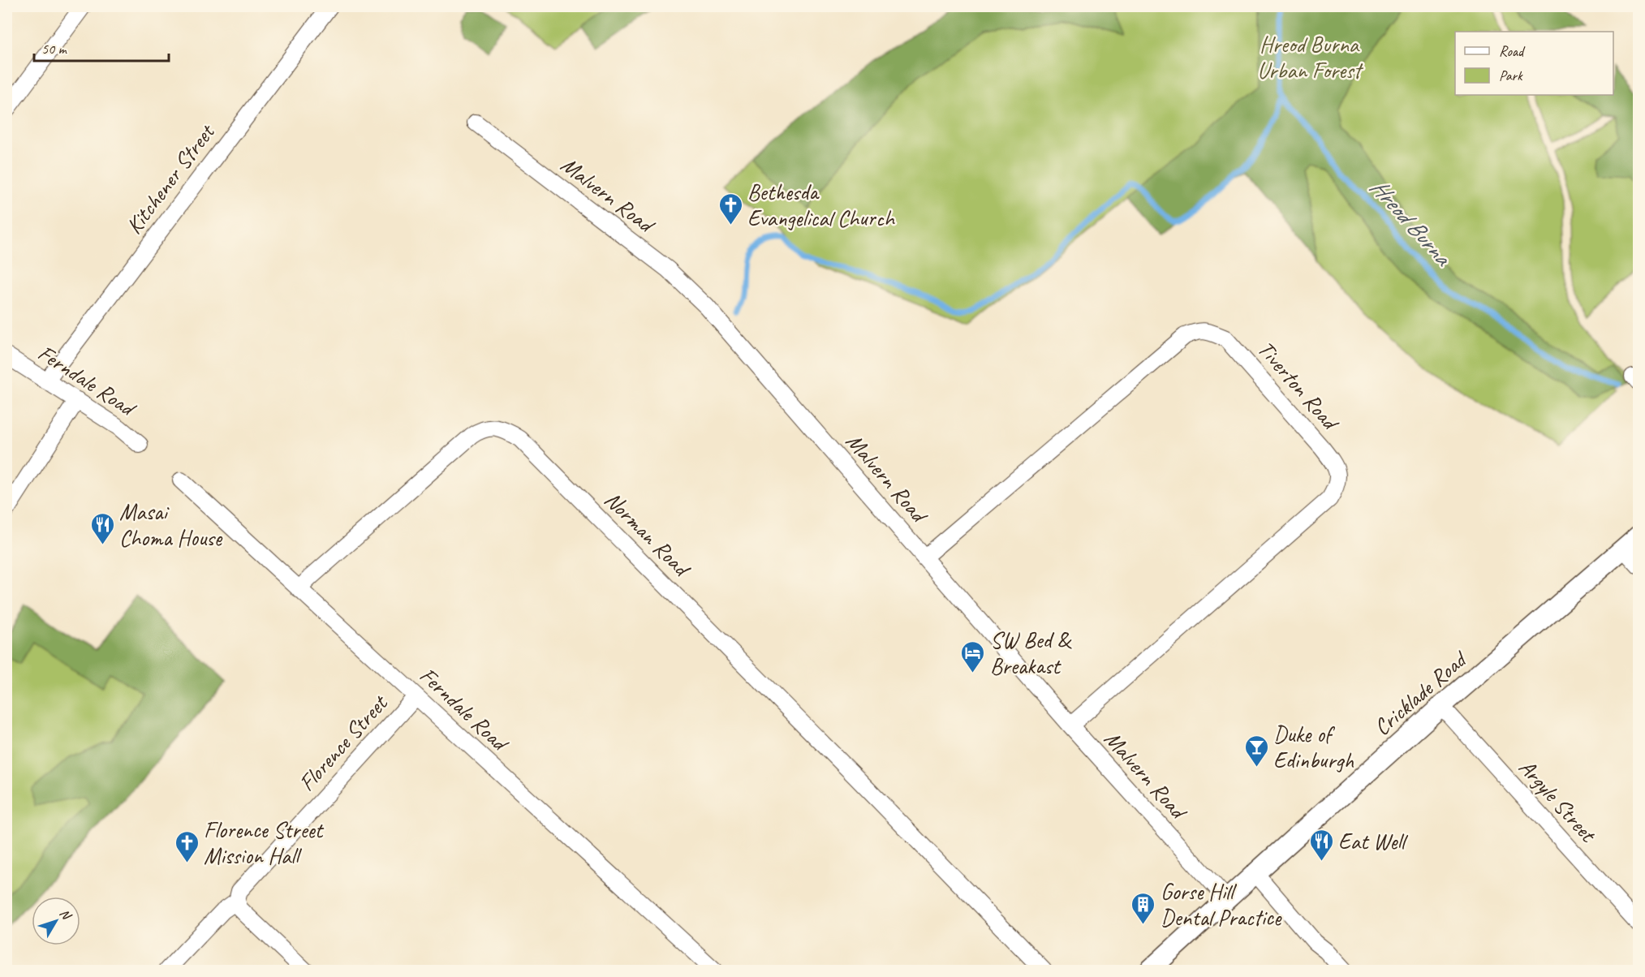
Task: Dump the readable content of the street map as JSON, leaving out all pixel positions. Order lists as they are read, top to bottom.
{
  "streets": {
    "street": [
      "Kitchener Street",
      "Malvern Road",
      "Ferndale Road",
      "Tiverton Road",
      "Norman Road",
      "Cricklade Road",
      "Florence Street",
      "Argyle Street"
    ]
  },
  "crossings": [
    ["Kitchener Street", "Ferndale Road"],
    ["Malvern Road", "Tiverton Road"],
    ["Malvern Road", "Cricklade Road"],
    ["Ferndale Road", "Norman Road"],
    ["Ferndale Road", "Florence Street"],
    ["Cricklade Road", "Argyle Street"]
  ],
  "water": ["Hreod Burna"],
  "parks": ["Hreod Burna Urban Forest"],
  "places": {
    "church": ["Bethesda Evangelical Church", "Florence Street Mission Hall"],
    "restaurant": ["Masai Choma House", "Eat Well"],
    "hotel": ["SW Bed & Breakast"],
    "bar": ["Duke of Edinburgh"],
    "building": ["Gorse Hill Dental Practice"]
  },
  "legend": ["Road", "Park"],
  "scale_bar": "50 m",
  "north": "top right"
}
